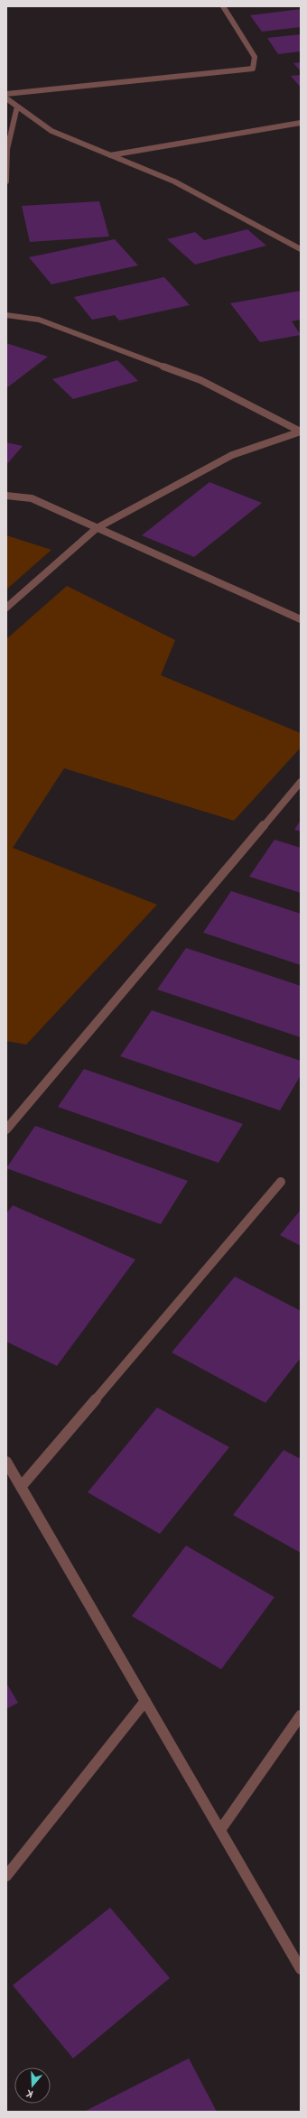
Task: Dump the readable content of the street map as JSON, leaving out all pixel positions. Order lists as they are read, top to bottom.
{
  "north": "bottom"
}
